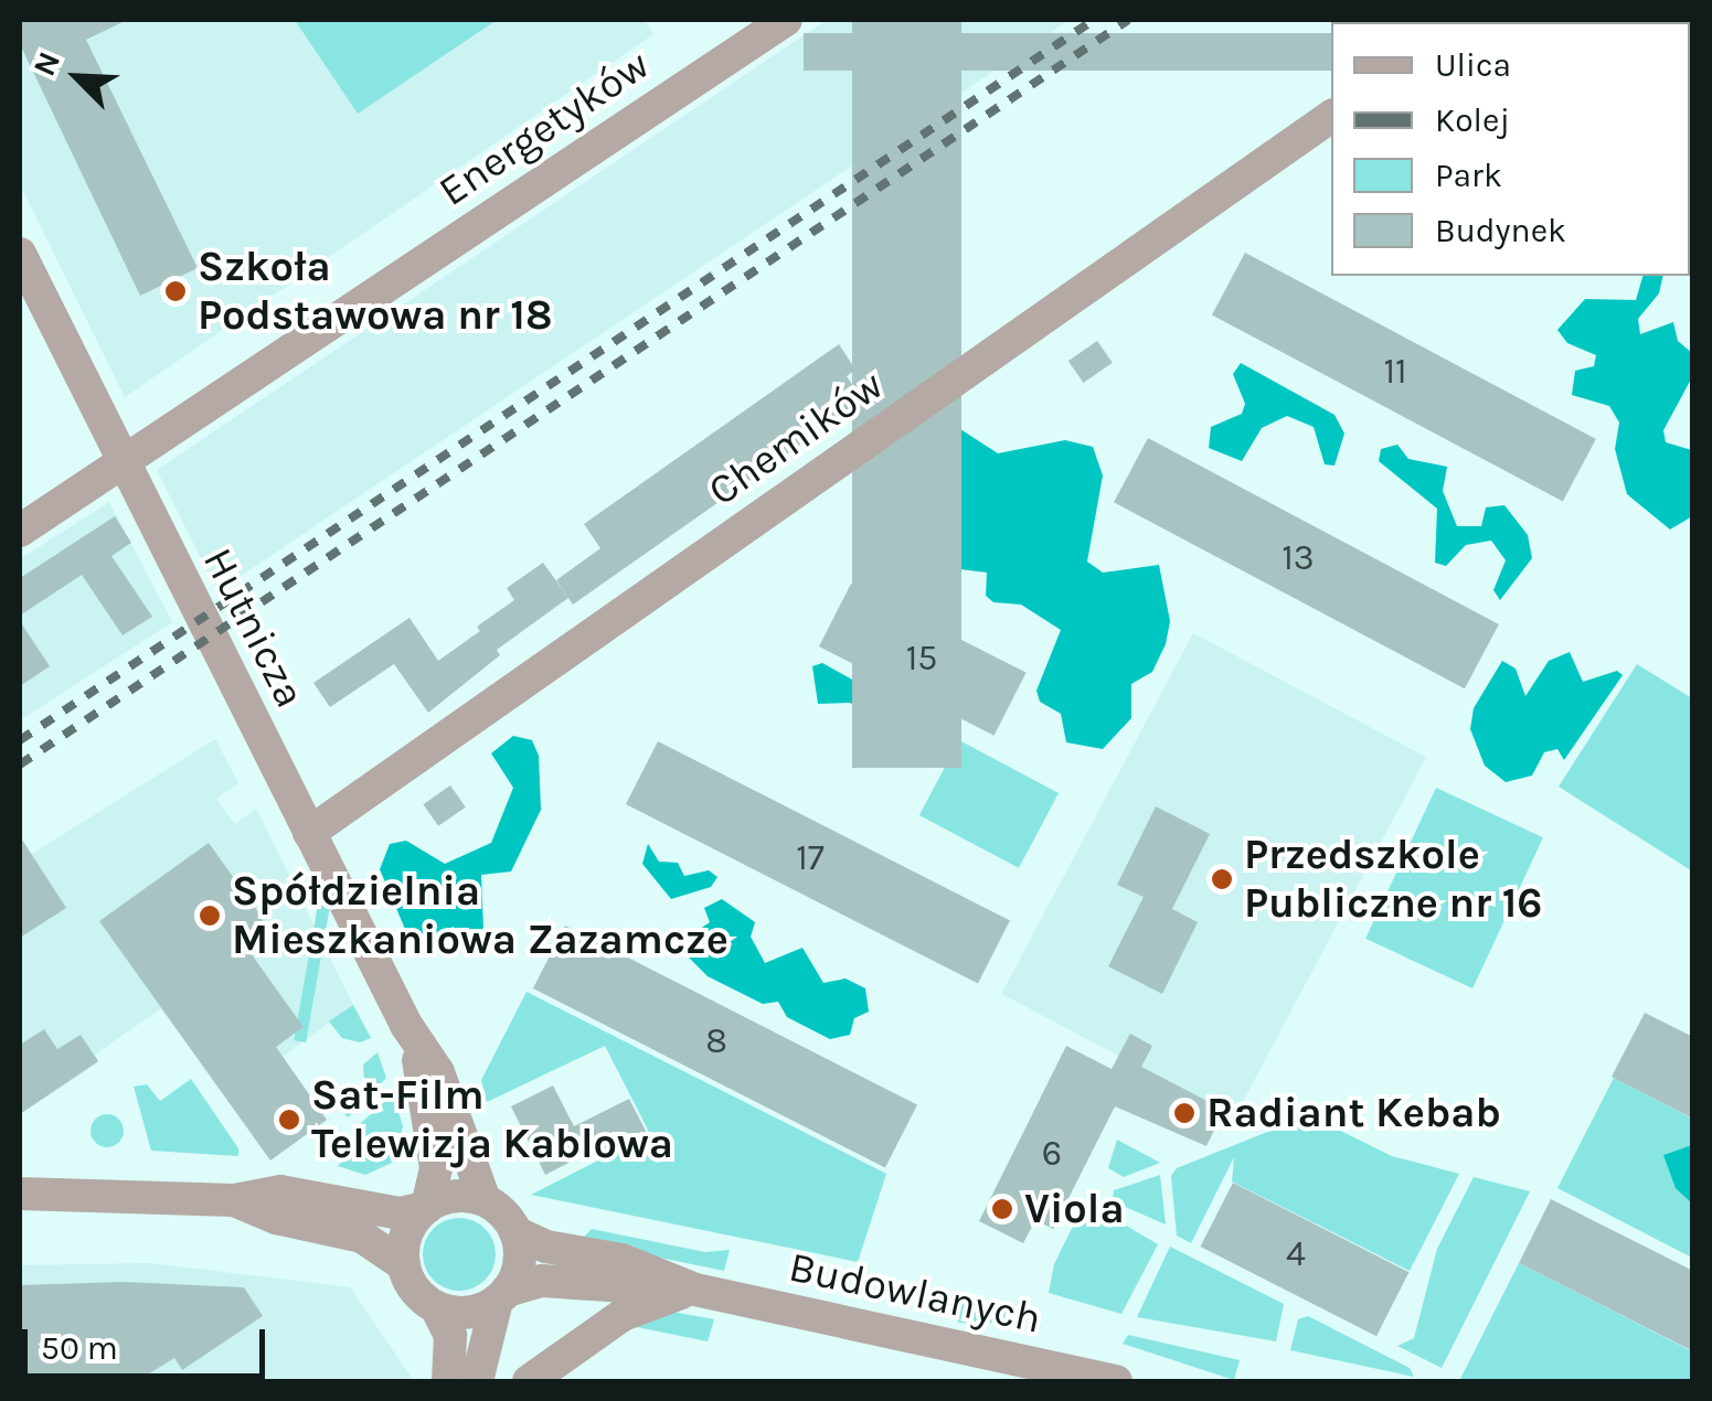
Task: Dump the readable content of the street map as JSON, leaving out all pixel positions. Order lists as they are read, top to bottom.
{
  "streets": {
    "street": [
      "Energetyków",
      "Chemików",
      "Hutnicza",
      "Budowlanych"
    ]
  },
  "crossings": [
    ["Energetyków", "Hutnicza"],
    ["Chemików", "Hutnicza"],
    ["Hutnicza", "Budowlanych"]
  ],
  "places": [
    "Szkoła Podstawowa nr 18",
    "Przedszkole Publiczne nr 16",
    "Spółdzielnia Mieszkaniowa Zazamcze",
    "Radiant Kebab",
    "Sat-Film Telewizja Kablowa",
    "Viola"
  ],
  "house_numbers": [
    "11",
    "13",
    "15",
    "17",
    "8",
    "6",
    "4"
  ],
  "legend": [
    "Ulica",
    "Kolej",
    "Park",
    "Budynek"
  ],
  "scale_bar": "50 m",
  "north": "top left"
}
